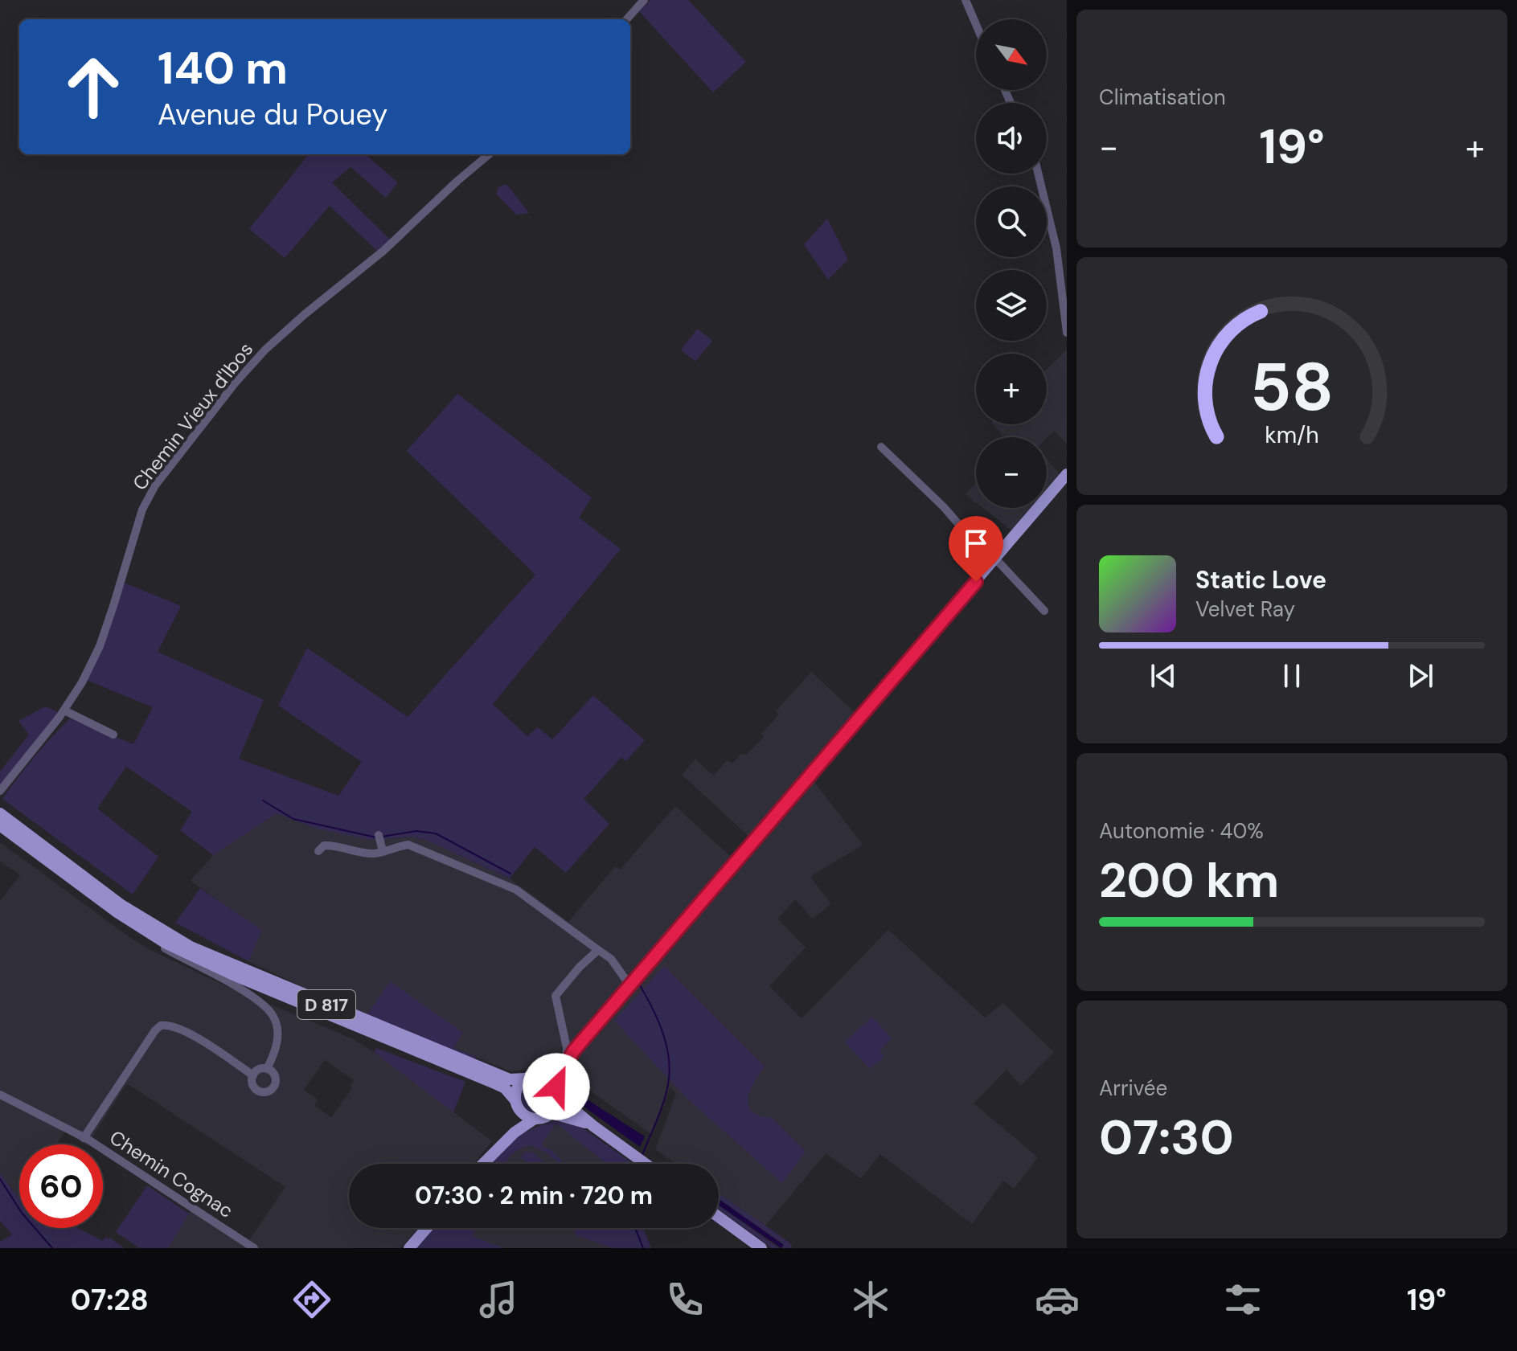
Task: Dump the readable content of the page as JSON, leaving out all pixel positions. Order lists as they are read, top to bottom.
{
  "streets": {
    "main road": ["D 817"],
    "street": ["Chemin Vieux d'Ibos", "Chemin Cognac"]
  },
  "north": "bottom right",
  "page": {
    "tile": [
      "Climatisation",
      ["Autonomie · 40%", "200 km"],
      ["Arrivée", "07:30"]
    ],
    "map_buttons": ["+", "−"],
    "turn": ["140 m", "Avenue du Pouey"],
    "heat": ["−", "19°", "+"],
    "song": ["Static Love", "Velvet Ray"],
    "limit": "60",
    "trip": "07:30 · 2 min · 720 m",
    "tabs": ["07:28", "19°"],
    "gauge": ["58", "km/h"]
  }
}
